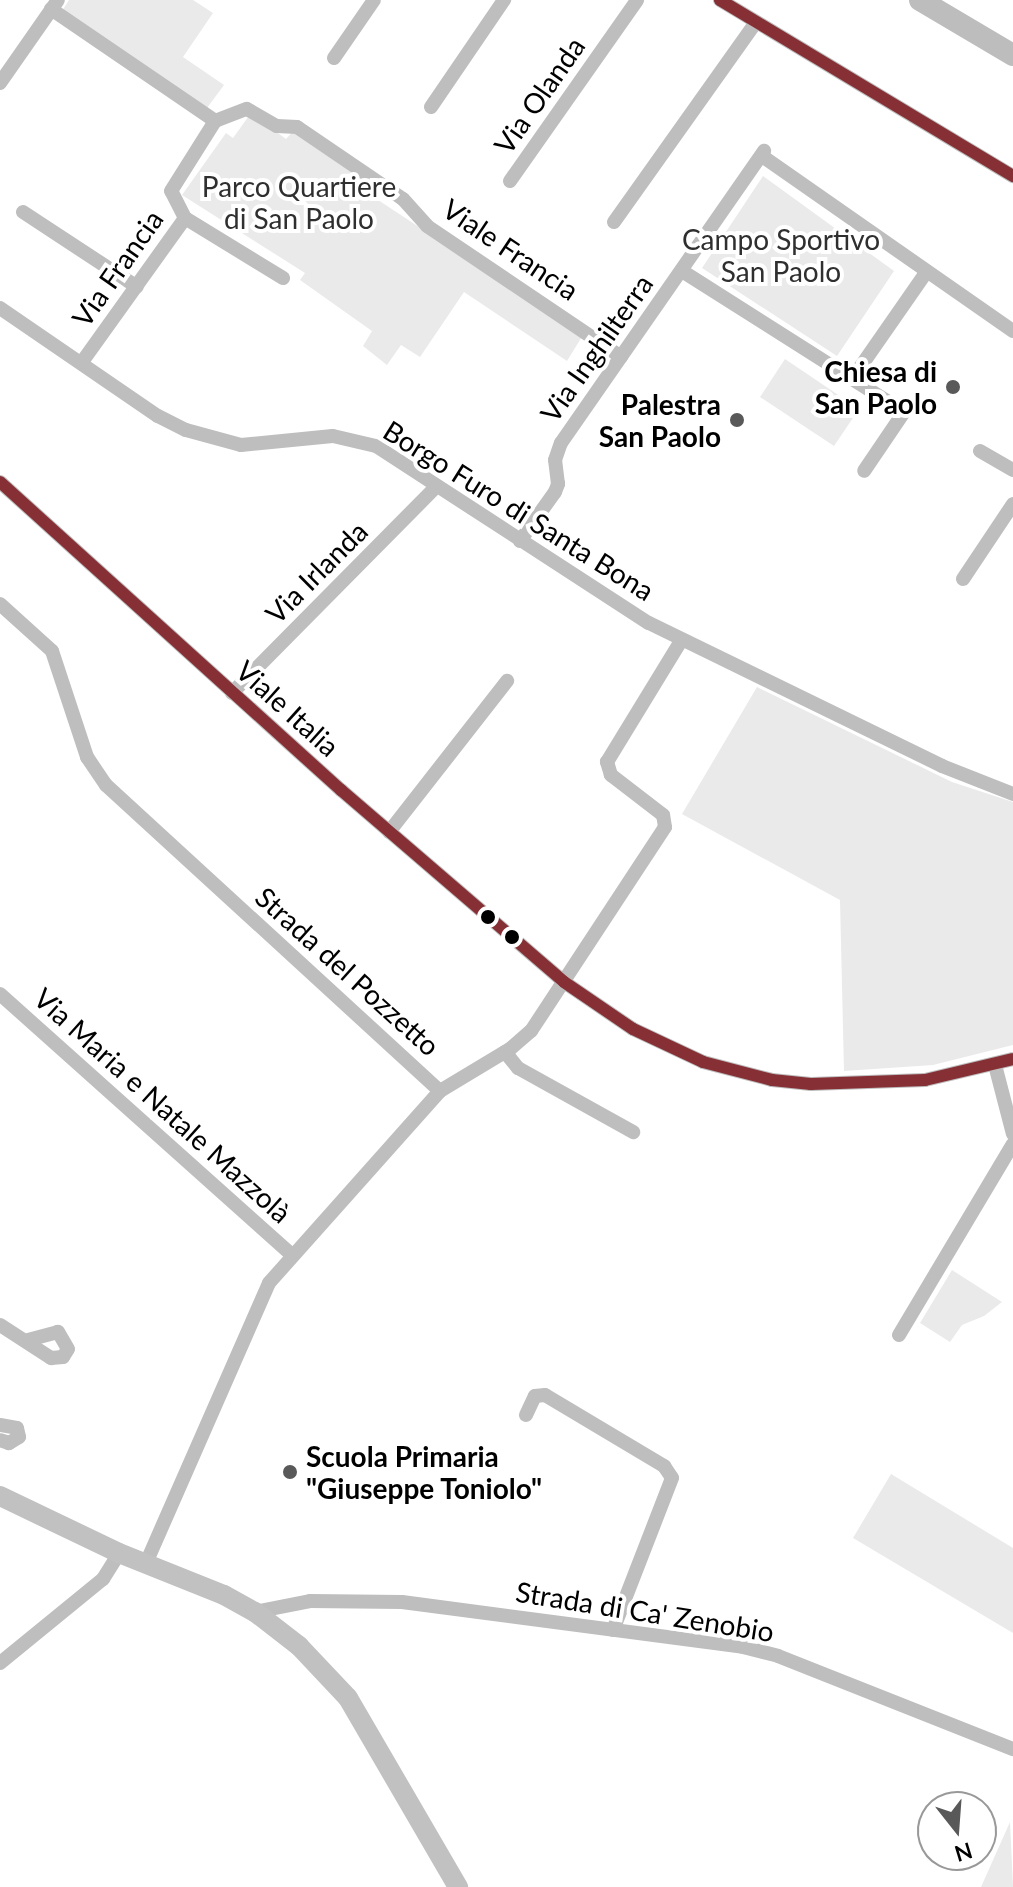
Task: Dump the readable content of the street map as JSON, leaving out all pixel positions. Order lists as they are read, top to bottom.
{
  "streets": {
    "street": [
      "Via Olanda",
      "Viale Francia",
      "Via Francia",
      "Via Inghilterra",
      "Borgo Furo di Santa Bona",
      "Via Irlanda",
      "Viale Italia",
      "Strada del Pozzetto",
      "Via Maria e Natale Mazzolà",
      "Strada di Ca' Zenobio"
    ]
  },
  "crossings": [
    ["Viale Francia", "Via Francia"],
    ["Viale Francia", "Via Inghilterra"],
    ["Via Francia", "Borgo Furo di Santa Bona"],
    ["Via Inghilterra", "Borgo Furo di Santa Bona"],
    ["Borgo Furo di Santa Bona", "Via Irlanda"],
    ["Via Irlanda", "Viale Italia"],
    ["Strada del Pozzetto", "Via Maria e Natale Mazzolà"]
  ],
  "parks": ["Parco Quartiere di San Paolo", "Campo Sportivo San Paolo"],
  "places": ["Chiesa di San Paolo", "Palestra San Paolo", "Scuola Primaria \"Giuseppe Toniolo\""],
  "north": "bottom"
}
